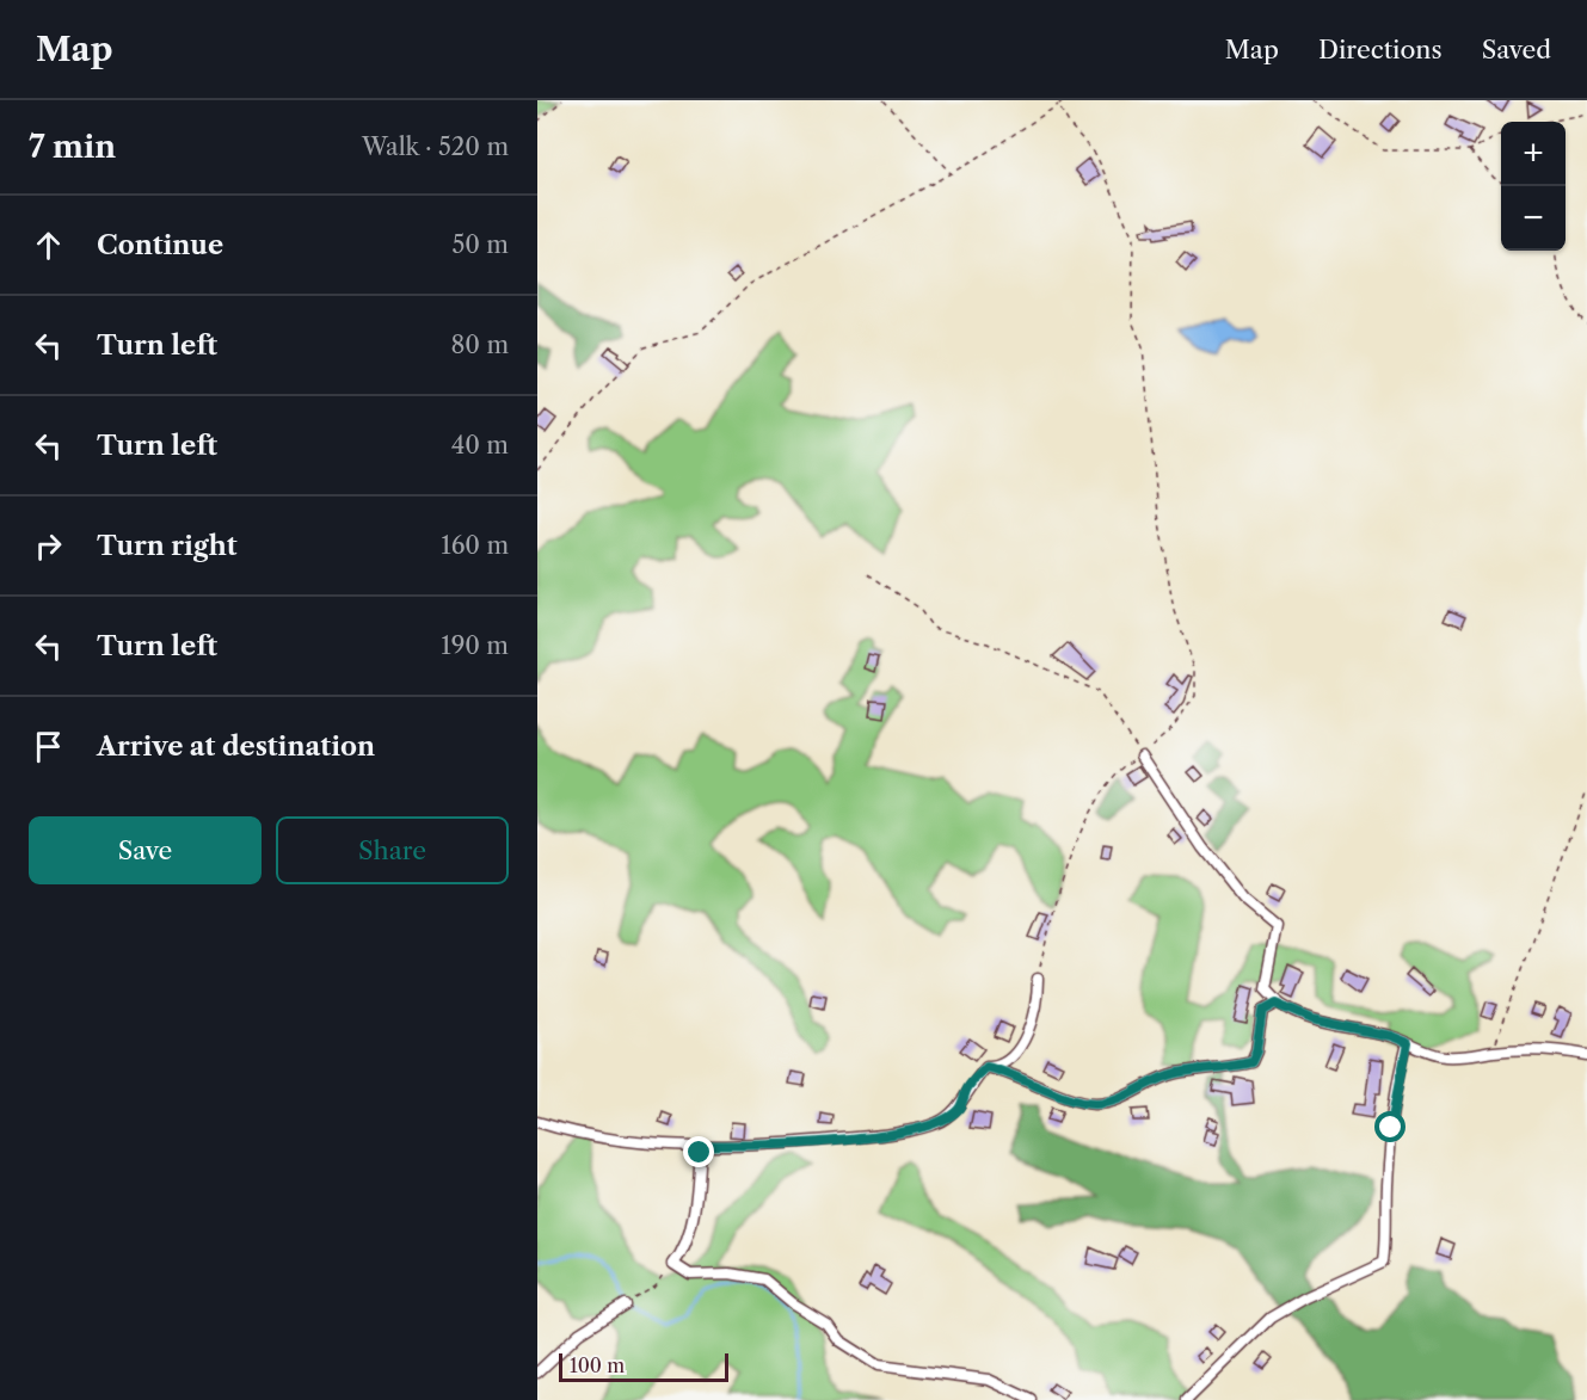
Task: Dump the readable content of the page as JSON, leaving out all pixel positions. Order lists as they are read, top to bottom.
{
  "scale_bar": "100 m",
  "page": {
    "header": "Map",
    "nav": ["Map", "Directions", "Saved"],
    "heading": ["7 min", "Walk · 520 m"],
    "map_buttons": ["+", "−"],
    "list": [
      ["Continue", "50 m"],
      ["Turn left", "80 m"],
      ["Turn left", "40 m"],
      ["Turn right", "160 m"],
      ["Turn left", "190 m"],
      "Arrive at destination"
    ],
    "buttons": ["Save", "Share"],
    "scale": "100 m"
  }
}
